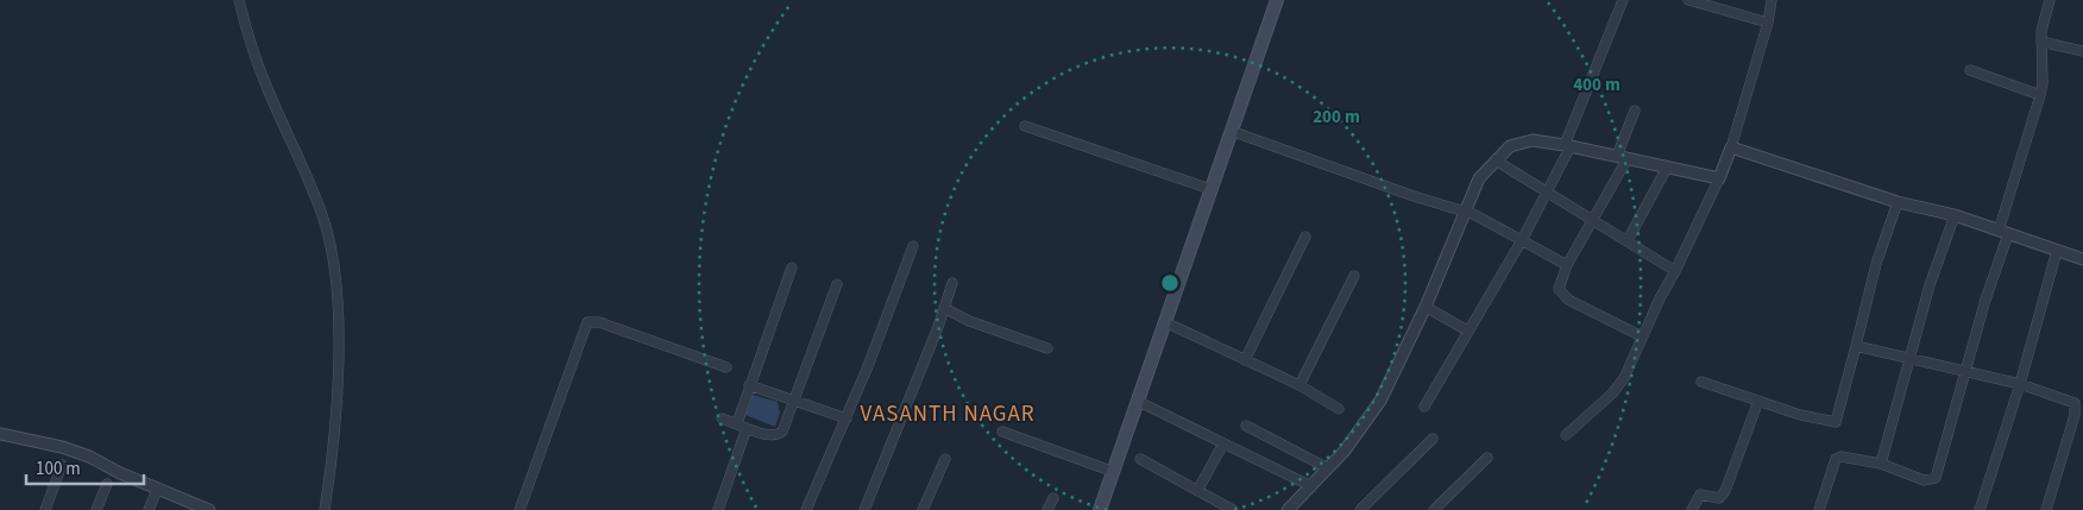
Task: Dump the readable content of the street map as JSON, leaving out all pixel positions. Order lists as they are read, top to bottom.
{
  "districts": ["VASANTH NAGAR"],
  "scale_bar": "100 m",
  "rings": ["400 m", "200 m"]
}
